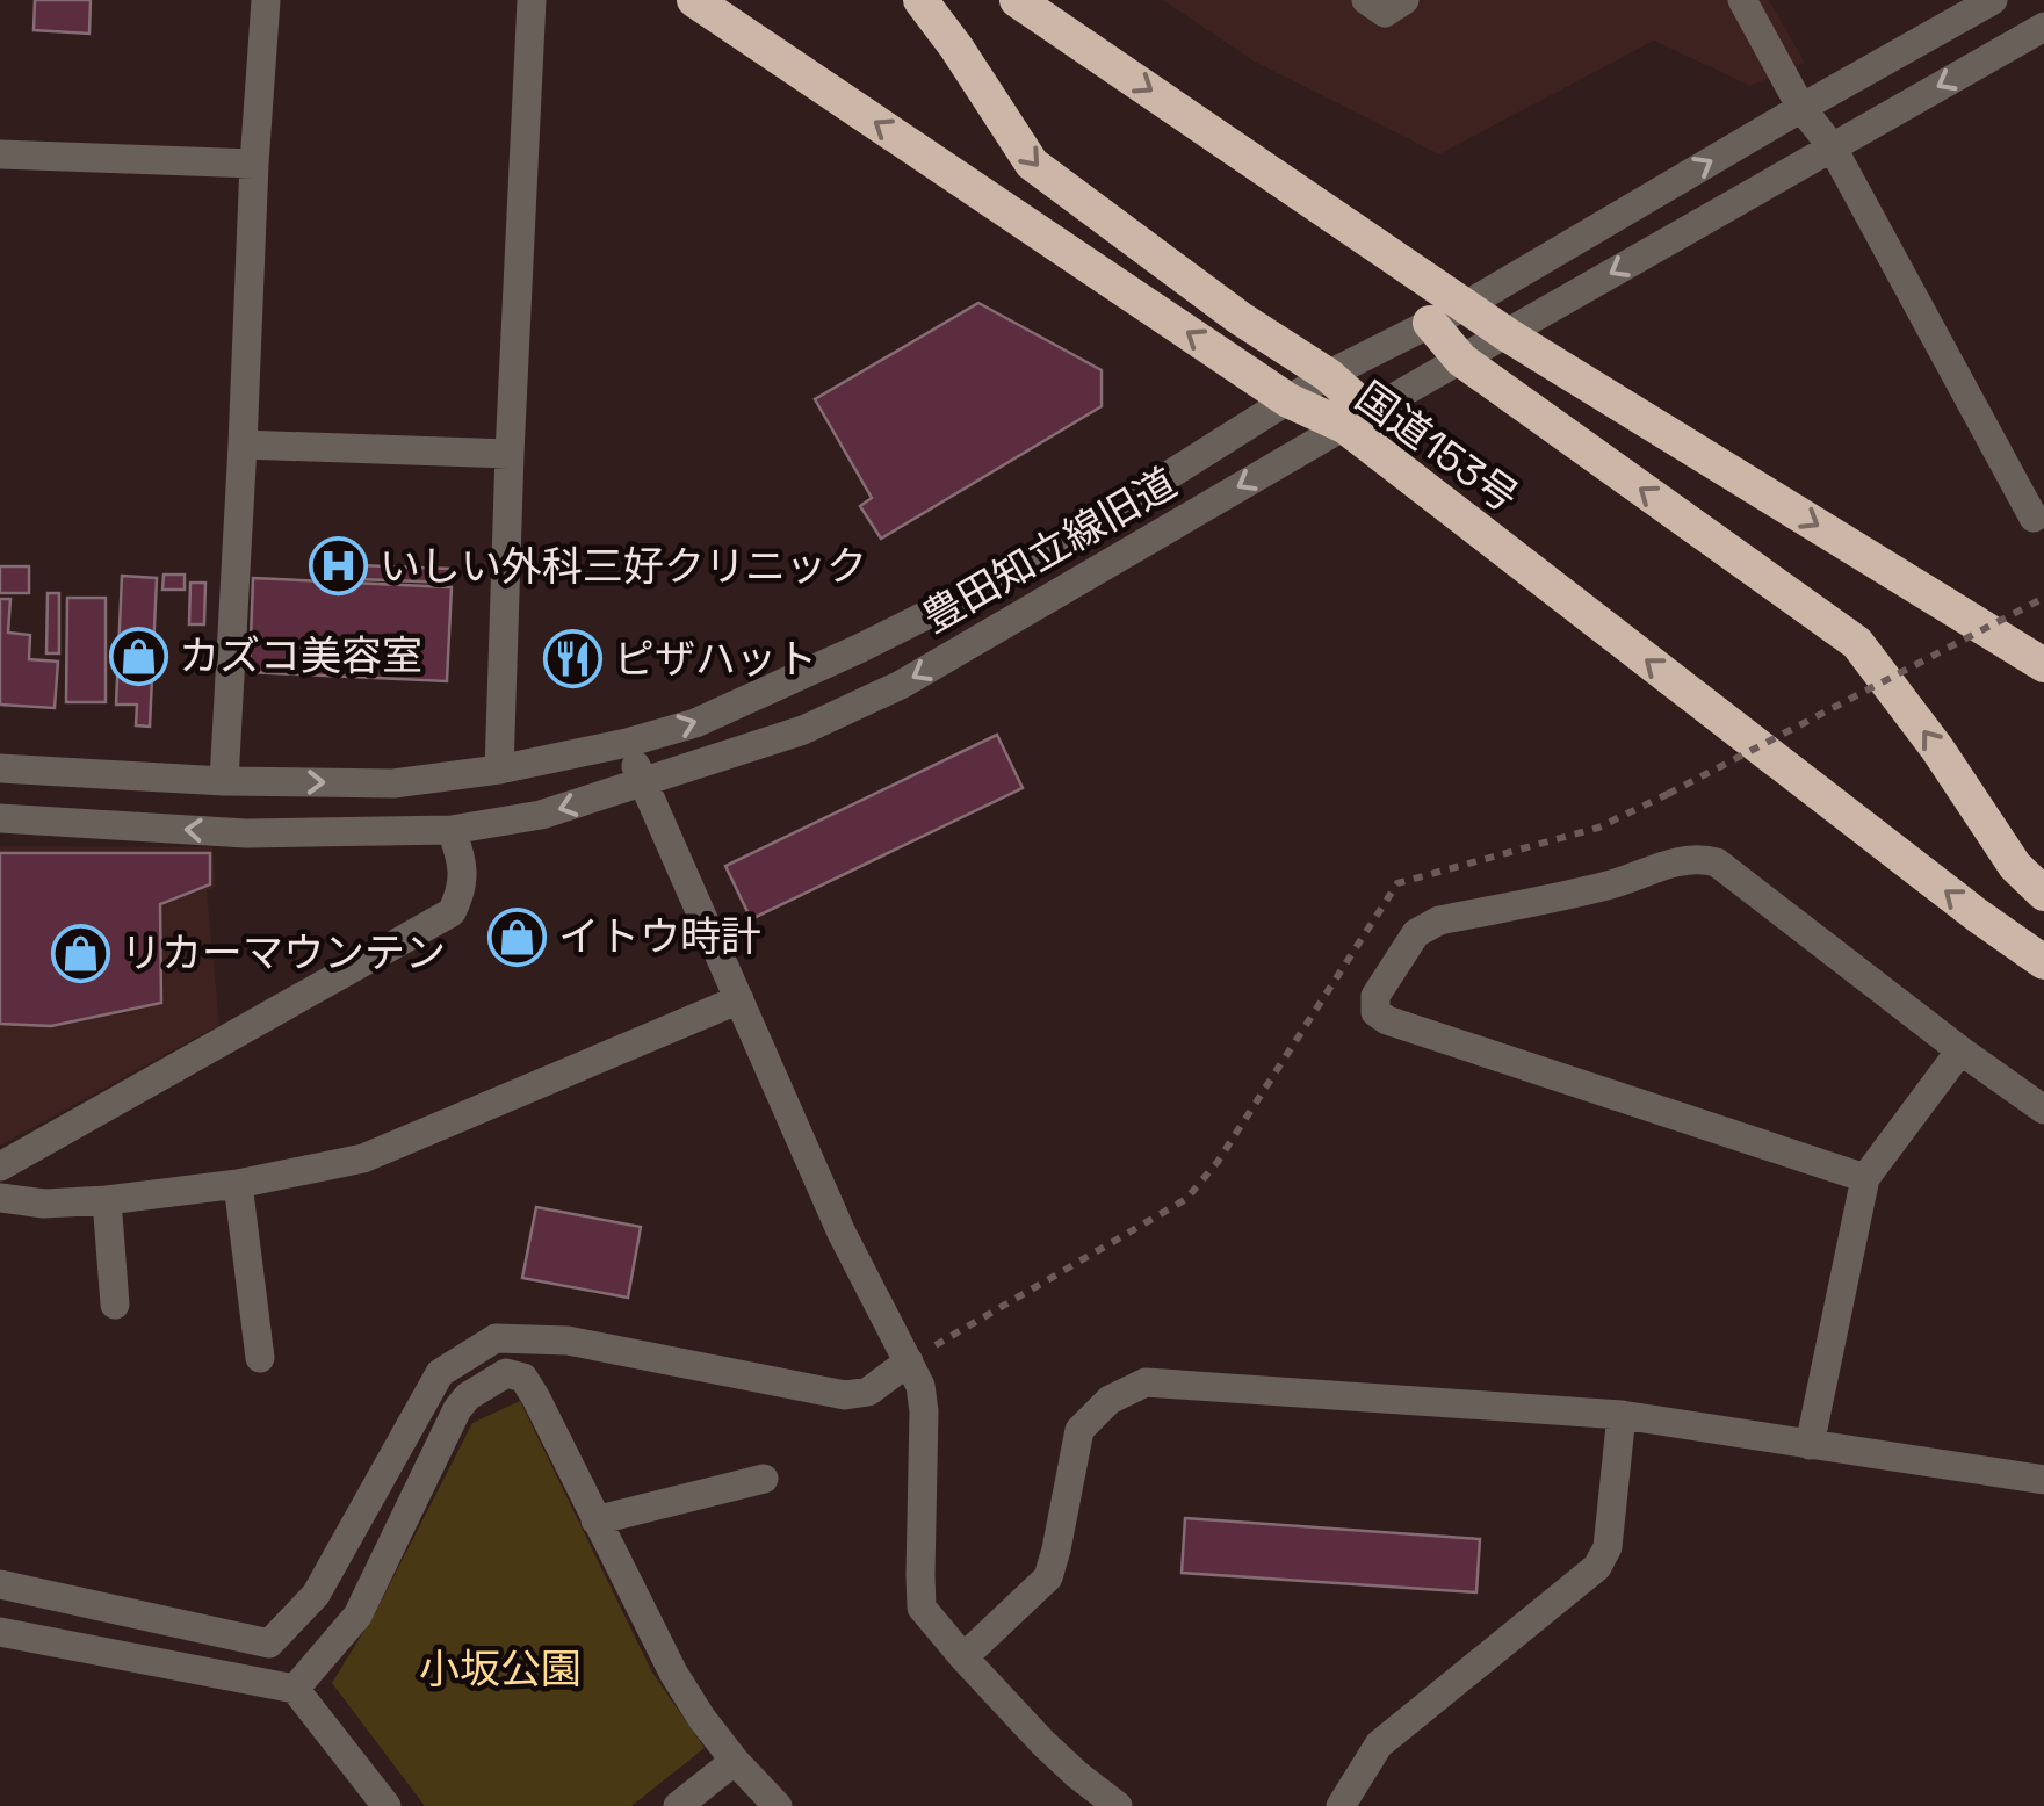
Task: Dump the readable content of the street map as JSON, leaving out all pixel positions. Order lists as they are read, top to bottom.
{
  "streets": {
    "highway": ["国道153号"],
    "street": ["豊田知立線旧道"]
  },
  "crossings": [
    ["国道153号", "豊田知立線旧道"]
  ],
  "parks": ["小坂公園"],
  "places": {
    "hospital": ["いしい外科三好クリニック"],
    "shop": ["カズコ美容室", "イトウ時計", "リカーマウンテン"],
    "restaurant": ["ピザハット"]
  }
}
